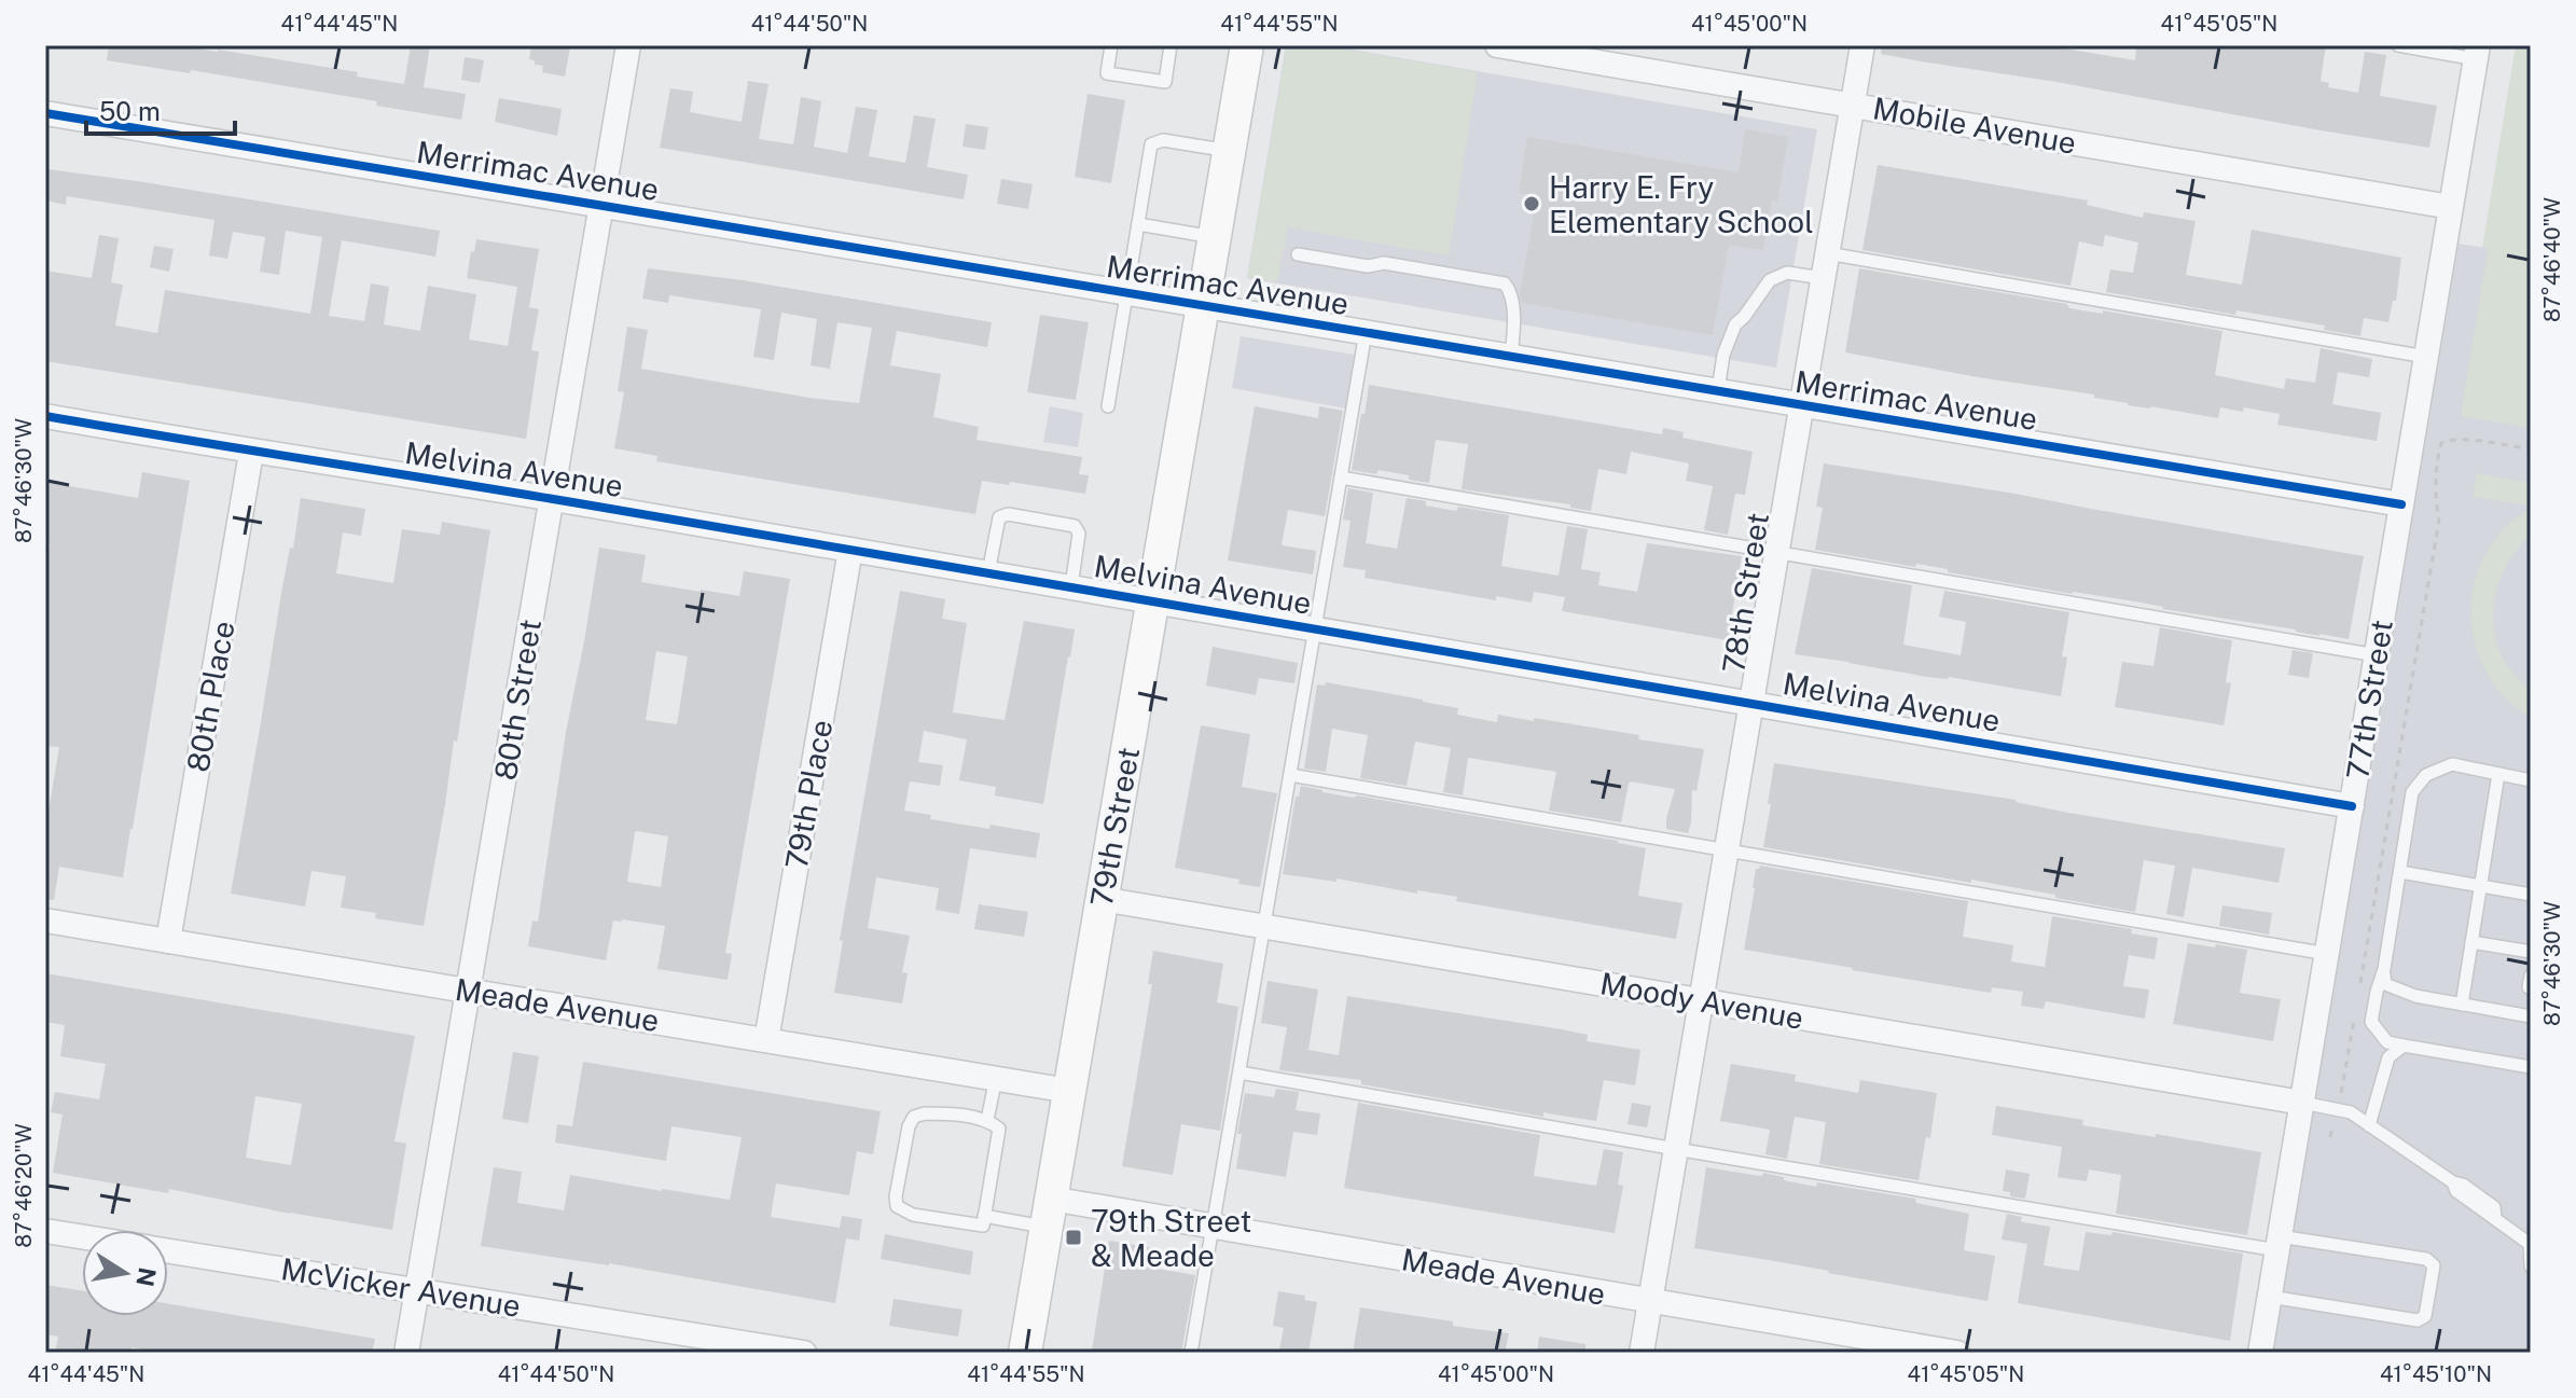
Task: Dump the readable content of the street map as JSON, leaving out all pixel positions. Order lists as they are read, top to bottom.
{
  "streets": {
    "main road": ["79th Street"],
    "street": [
      "Mobile Avenue",
      "Merrimac Avenue",
      "Melvina Avenue",
      "78th Street",
      "80th Place",
      "80th Street",
      "77th Street",
      "79th Place",
      "Moody Avenue",
      "Meade Avenue",
      "McVicker Avenue"
    ]
  },
  "crossings": [
    ["Mobile Avenue", "78th Street"],
    ["Mobile Avenue", "77th Street"],
    ["Merrimac Avenue", "78th Street"],
    ["Merrimac Avenue", "80th Street"],
    ["Merrimac Avenue", "77th Street"],
    ["Merrimac Avenue", "79th Street"],
    ["Melvina Avenue", "78th Street"],
    ["Melvina Avenue", "80th Place"],
    ["Melvina Avenue", "80th Street"],
    ["Melvina Avenue", "77th Street"],
    ["Melvina Avenue", "79th Place"],
    ["Melvina Avenue", "79th Street"],
    ["78th Street", "Moody Avenue"],
    ["78th Street", "Meade Avenue"],
    ["80th Place", "Meade Avenue"],
    ["80th Street", "Meade Avenue"],
    ["80th Street", "McVicker Avenue"],
    ["77th Street", "Moody Avenue"],
    ["79th Place", "Meade Avenue"],
    ["79th Street", "Moody Avenue"],
    ["79th Street", "Meade Avenue"]
  ],
  "places": {
    "other": ["Harry E. Fry Elementary School"],
    "transit": ["79th Street & Meade"]
  },
  "scale_bar": "50 m",
  "north": "right",
  "coordinates": [
    "41°44'45\"N",
    "41°44'50\"N",
    "41°44'55\"N",
    "41°45'00\"N",
    "41°45'05\"N",
    "87°46'40\"W",
    "87°46'30\"W",
    "87°46'20\"W",
    "41°45'10\"N"
  ]
}
